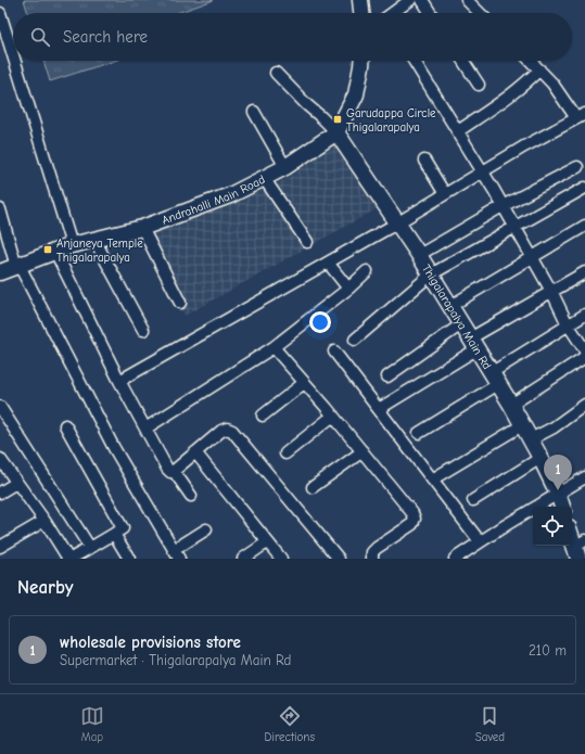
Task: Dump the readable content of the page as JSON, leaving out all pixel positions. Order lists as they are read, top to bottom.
{
  "streets": {
    "main road": ["Andrahalli Main Road", "Thigalarapalya Main Rd"]
  },
  "crossings": [
    ["Andrahalli Main Road", "Thigalarapalya Main Rd"]
  ],
  "places": {
    "transit": ["Garudappa Circle Thigalarapalya", "Anjaneya Temple Thigalarapalya"]
  },
  "page": {
    "search": "Search here",
    "pins": "1",
    "heading": "Nearby",
    "list": [
      {
        "mark": "1",
        "name": "wholesale provisions store",
        "note": "Supermarket · Thigalarapalya Main Rd",
        "value": "210 m"
      }
    ],
    "nav": ["Map", "Directions", "Saved"]
  }
}
